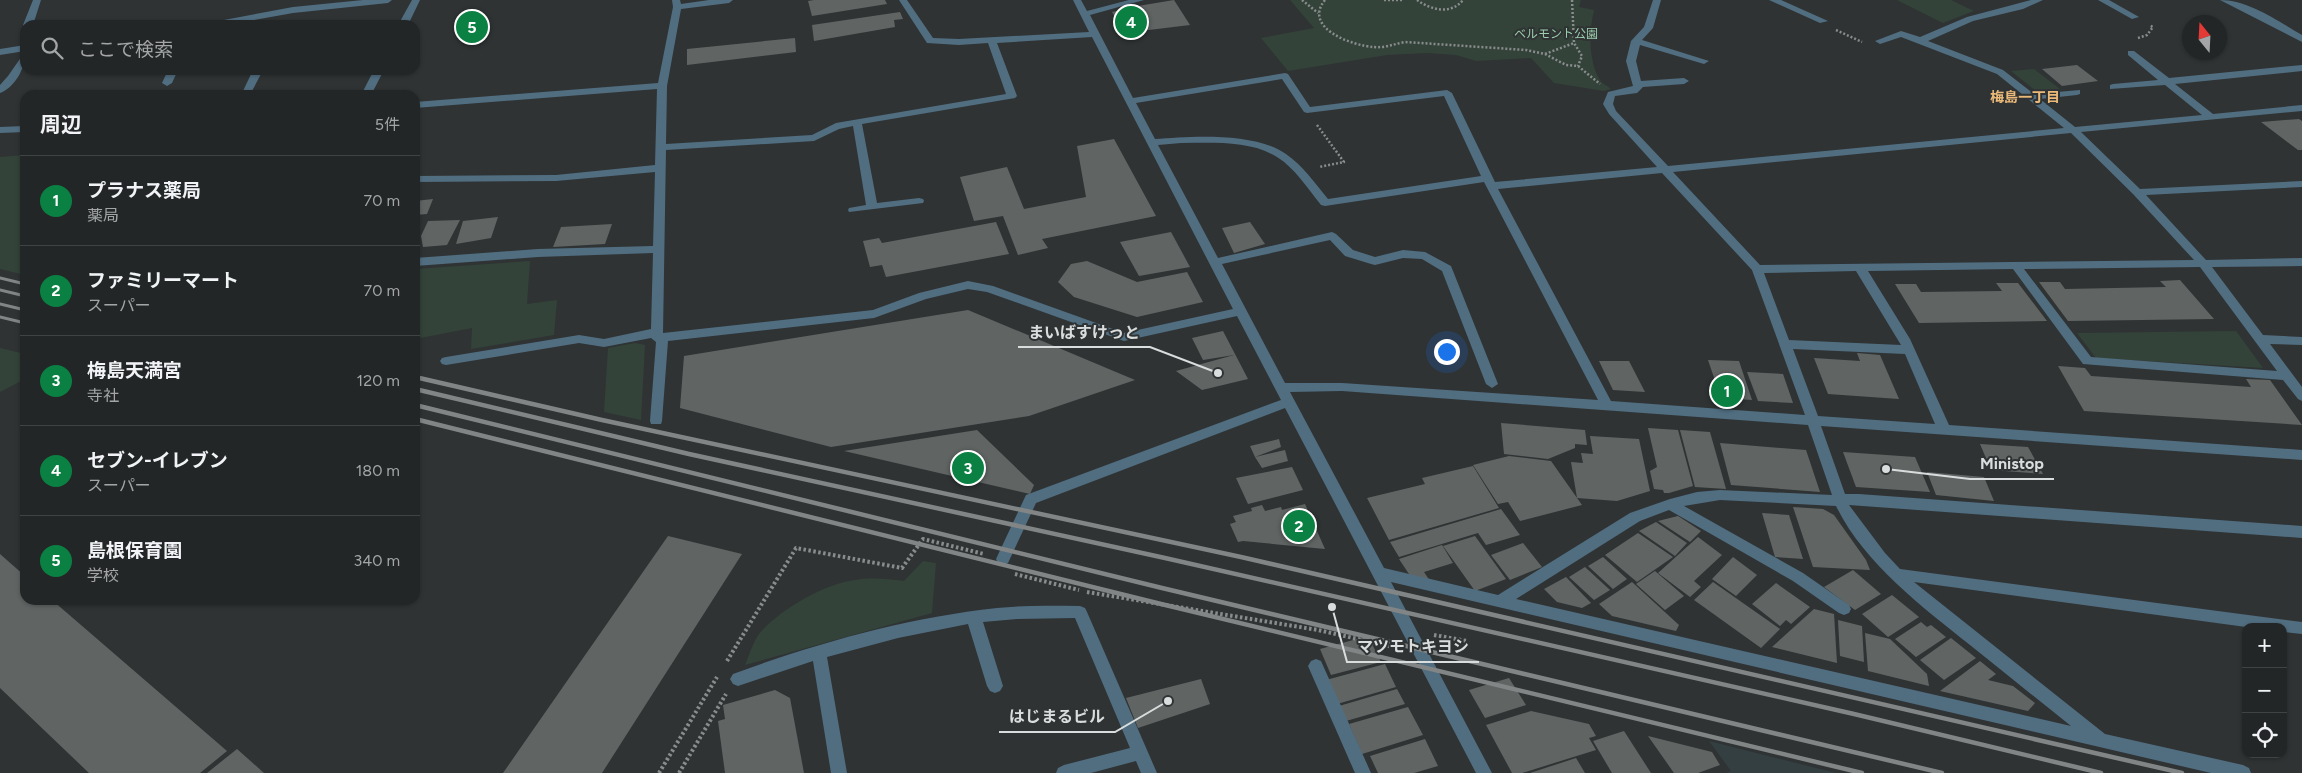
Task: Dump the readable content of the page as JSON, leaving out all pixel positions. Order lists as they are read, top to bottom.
{
  "districts": ["梅島一丁目"],
  "parks": ["ベルモント公園"],
  "places": [
    "まいばすけっと",
    "Ministop",
    "マツモトキヨシ",
    "はじまるビル"
  ],
  "north": "top",
  "page": {
    "pins": [
      "4",
      "5",
      "1",
      "3",
      "2"
    ],
    "search": "ここで検索",
    "heading": ["周辺", "5件"],
    "list": [
      {
        "mark": "1",
        "name": "プラナス薬局",
        "note": "薬局",
        "value": "70 m"
      },
      {
        "mark": "2",
        "name": "ファミリーマート",
        "note": "スーパー",
        "value": "70 m"
      },
      {
        "mark": "3",
        "name": "梅島天満宮",
        "note": "寺社",
        "value": "120 m"
      },
      {
        "mark": "4",
        "name": "セブン-イレブン",
        "note": "スーパー",
        "value": "180 m"
      },
      {
        "mark": "5",
        "name": "島根保育園",
        "note": "学校",
        "value": "340 m"
      }
    ],
    "map_buttons": ["+", "−"]
  }
}
